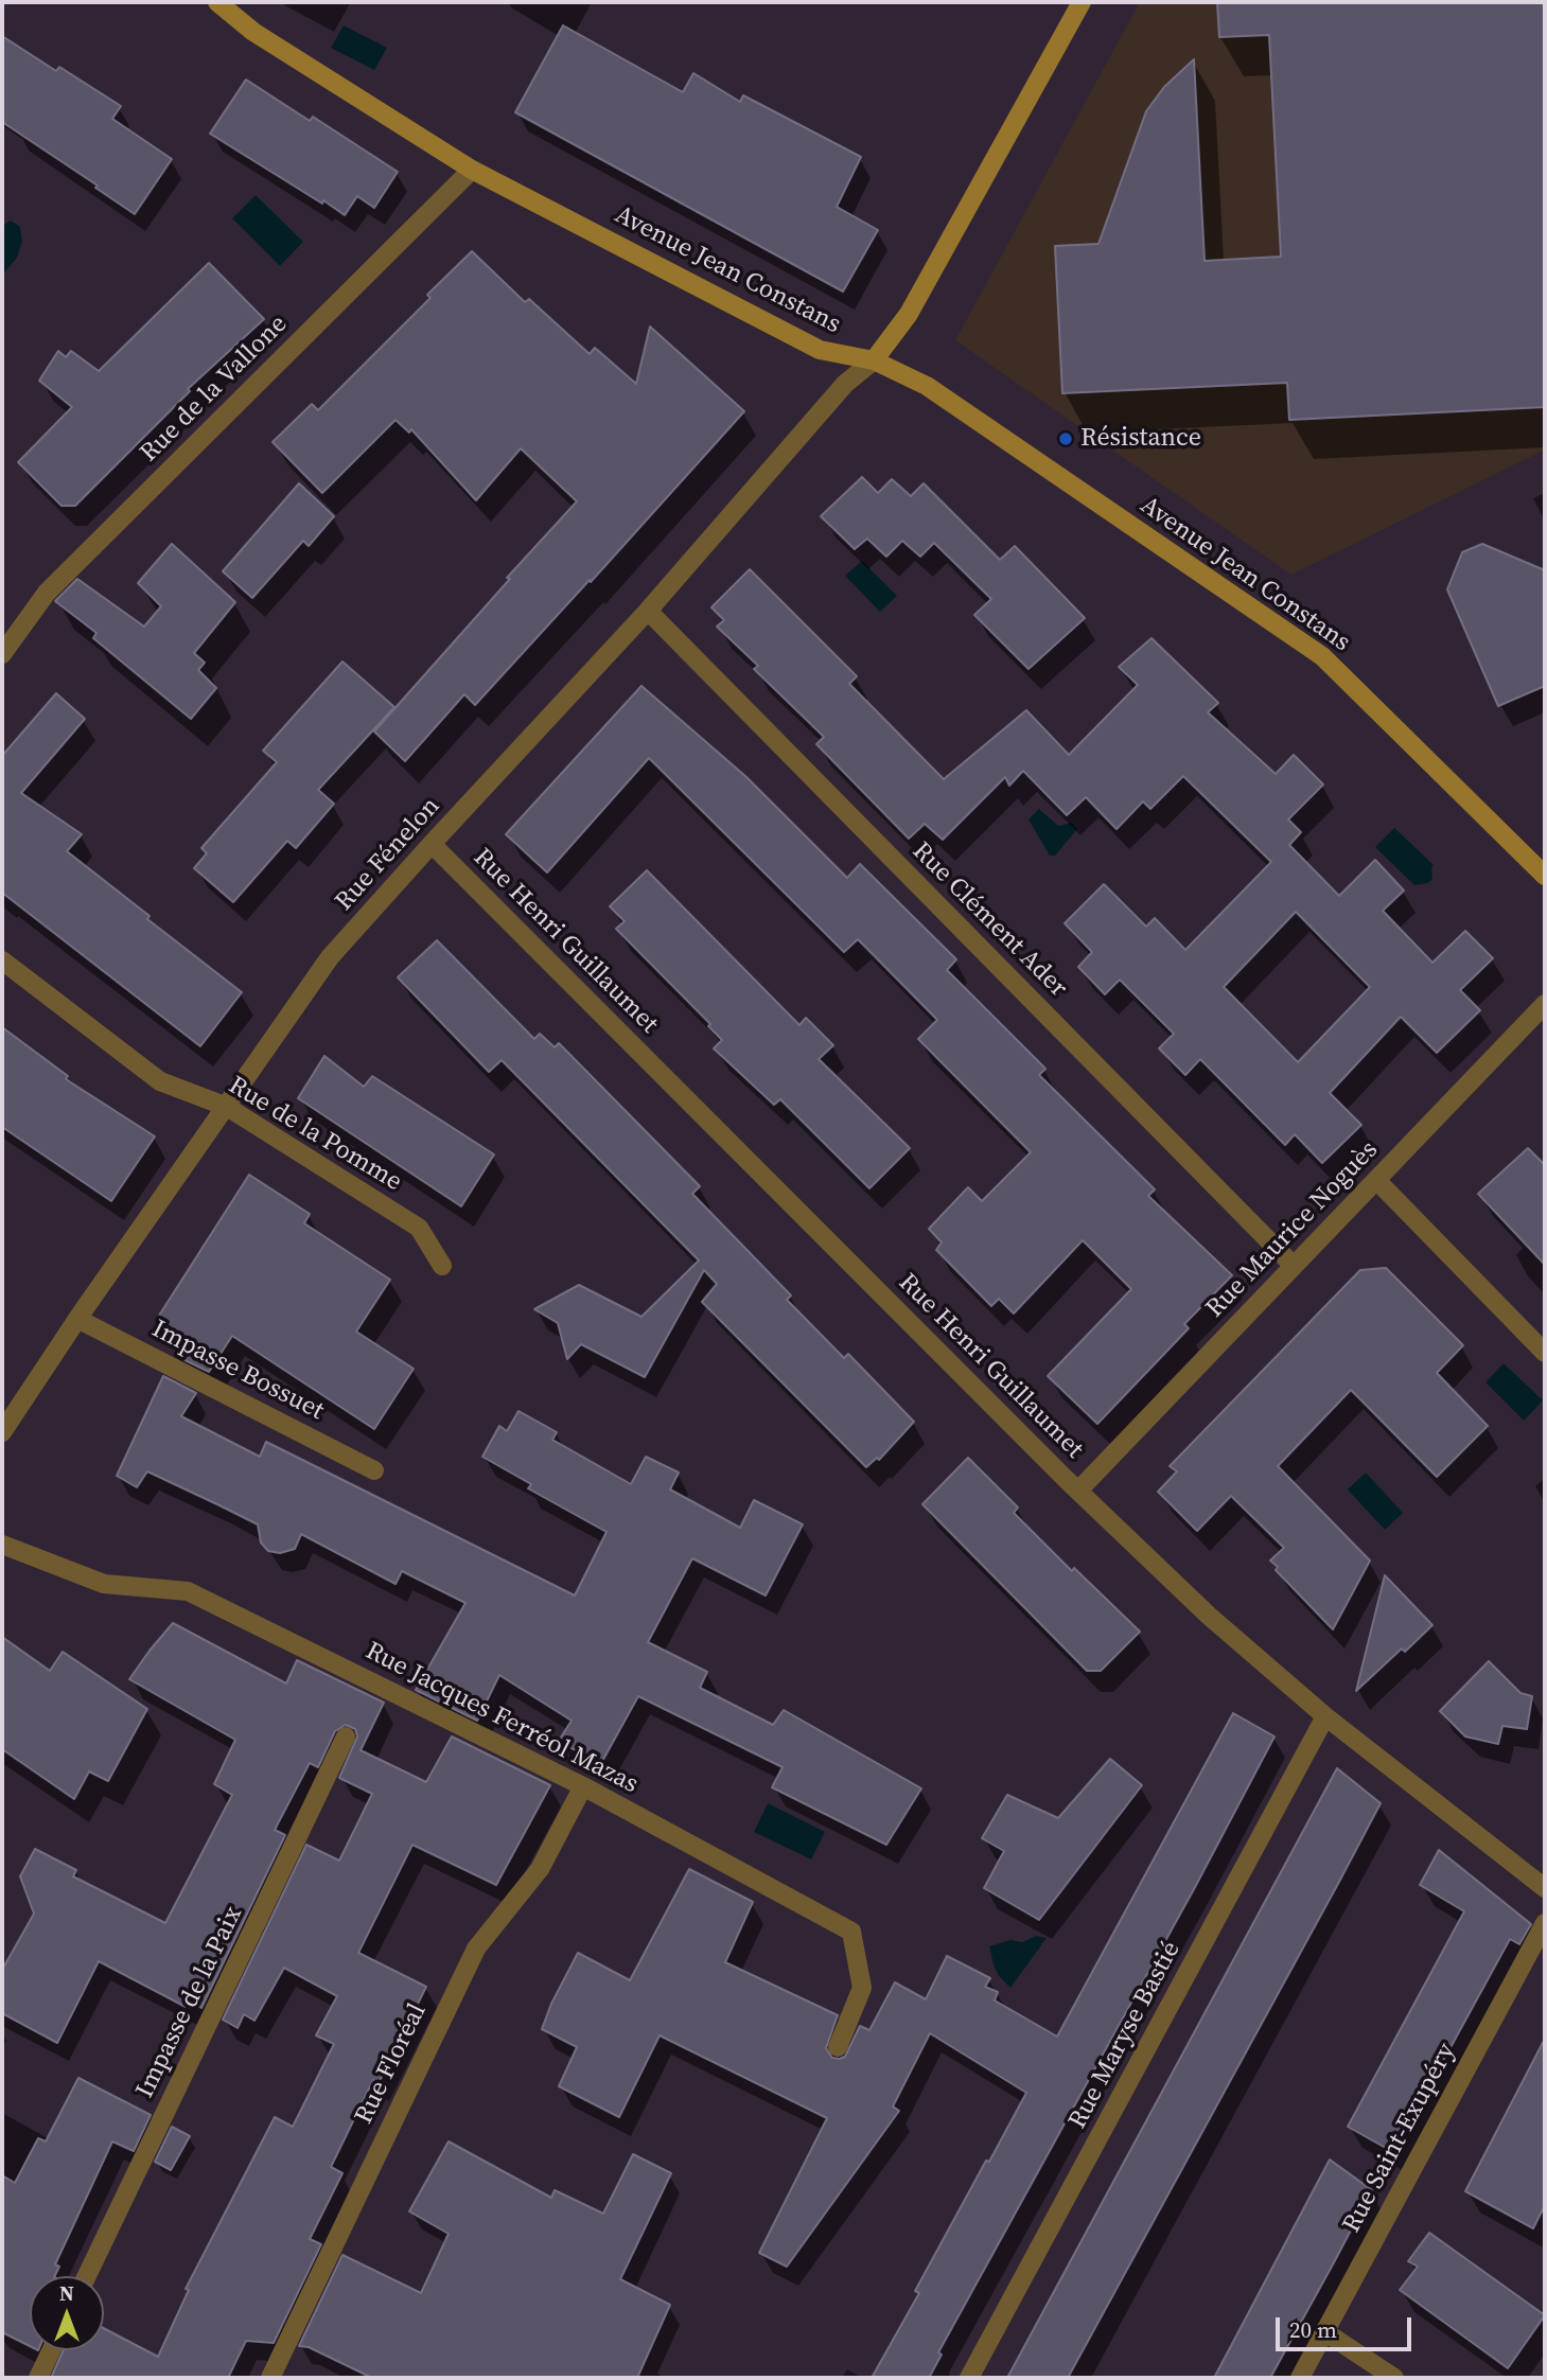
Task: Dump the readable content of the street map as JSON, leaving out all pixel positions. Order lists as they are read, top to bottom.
{
  "streets": {
    "street": [
      "Avenue Jean Constans",
      "Rue de la Vallone",
      "Rue Fénelon",
      "Rue Clément Ader",
      "Rue Henri Guillaumet",
      "Rue de la Pomme",
      "Rue Maurice Noguès",
      "Impasse Bossuet",
      "Rue Jacques Ferréol Mazas",
      "Impasse de la Paix",
      "Rue Maryse Bastié",
      "Rue Floréal",
      "Rue Saint-Exupéry"
    ]
  },
  "crossings": [
    ["Avenue Jean Constans", "Rue de la Vallone"],
    ["Avenue Jean Constans", "Rue Fénelon"],
    ["Rue Fénelon", "Rue Clément Ader"],
    ["Rue Fénelon", "Rue Henri Guillaumet"],
    ["Rue Fénelon", "Rue de la Pomme"],
    ["Rue Fénelon", "Impasse Bossuet"],
    ["Rue Clément Ader", "Rue Maurice Noguès"],
    ["Rue Henri Guillaumet", "Rue Maurice Noguès"],
    ["Rue Henri Guillaumet", "Rue Maryse Bastié"],
    ["Rue Jacques Ferréol Mazas", "Rue Floréal"]
  ],
  "places": ["Résistance"],
  "scale_bar": "20 m",
  "north": "top"
}
